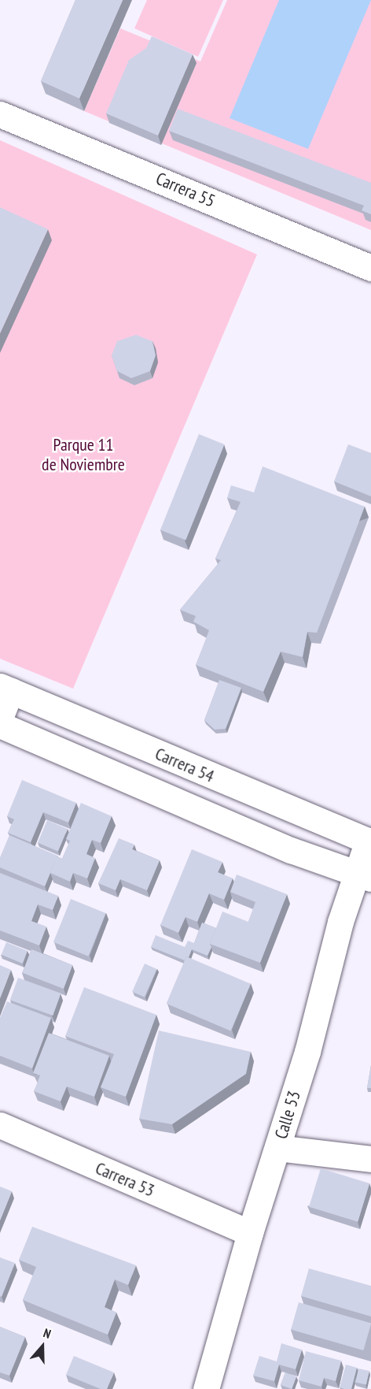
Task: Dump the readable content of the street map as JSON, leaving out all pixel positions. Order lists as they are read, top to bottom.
{
  "streets": {
    "street": [
      "Carrera 55",
      "Carrera 54",
      "Calle 53",
      "Carrera 53"
    ]
  },
  "crossings": [
    ["Carrera 54", "Calle 53"],
    ["Calle 53", "Carrera 53"]
  ],
  "parks": ["Parque 11 de Noviembre"],
  "north": "top"
}
